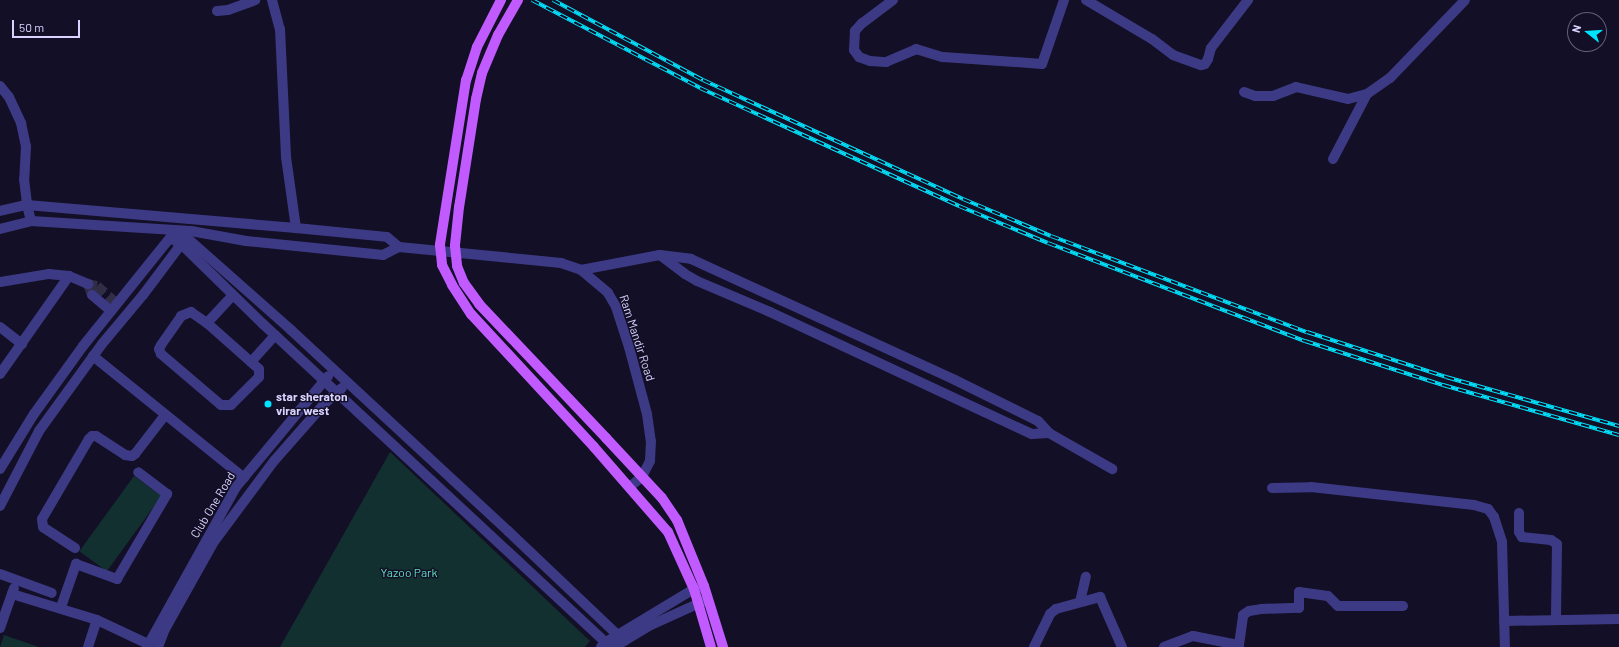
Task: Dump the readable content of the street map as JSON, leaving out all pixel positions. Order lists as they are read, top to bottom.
{
  "streets": {
    "street": ["Ram Mandir Road", "Club One Road"]
  },
  "parks": ["Yazoo Park"],
  "places": ["star sheraton virar west"],
  "scale_bar": "50 m",
  "north": "left"
}
